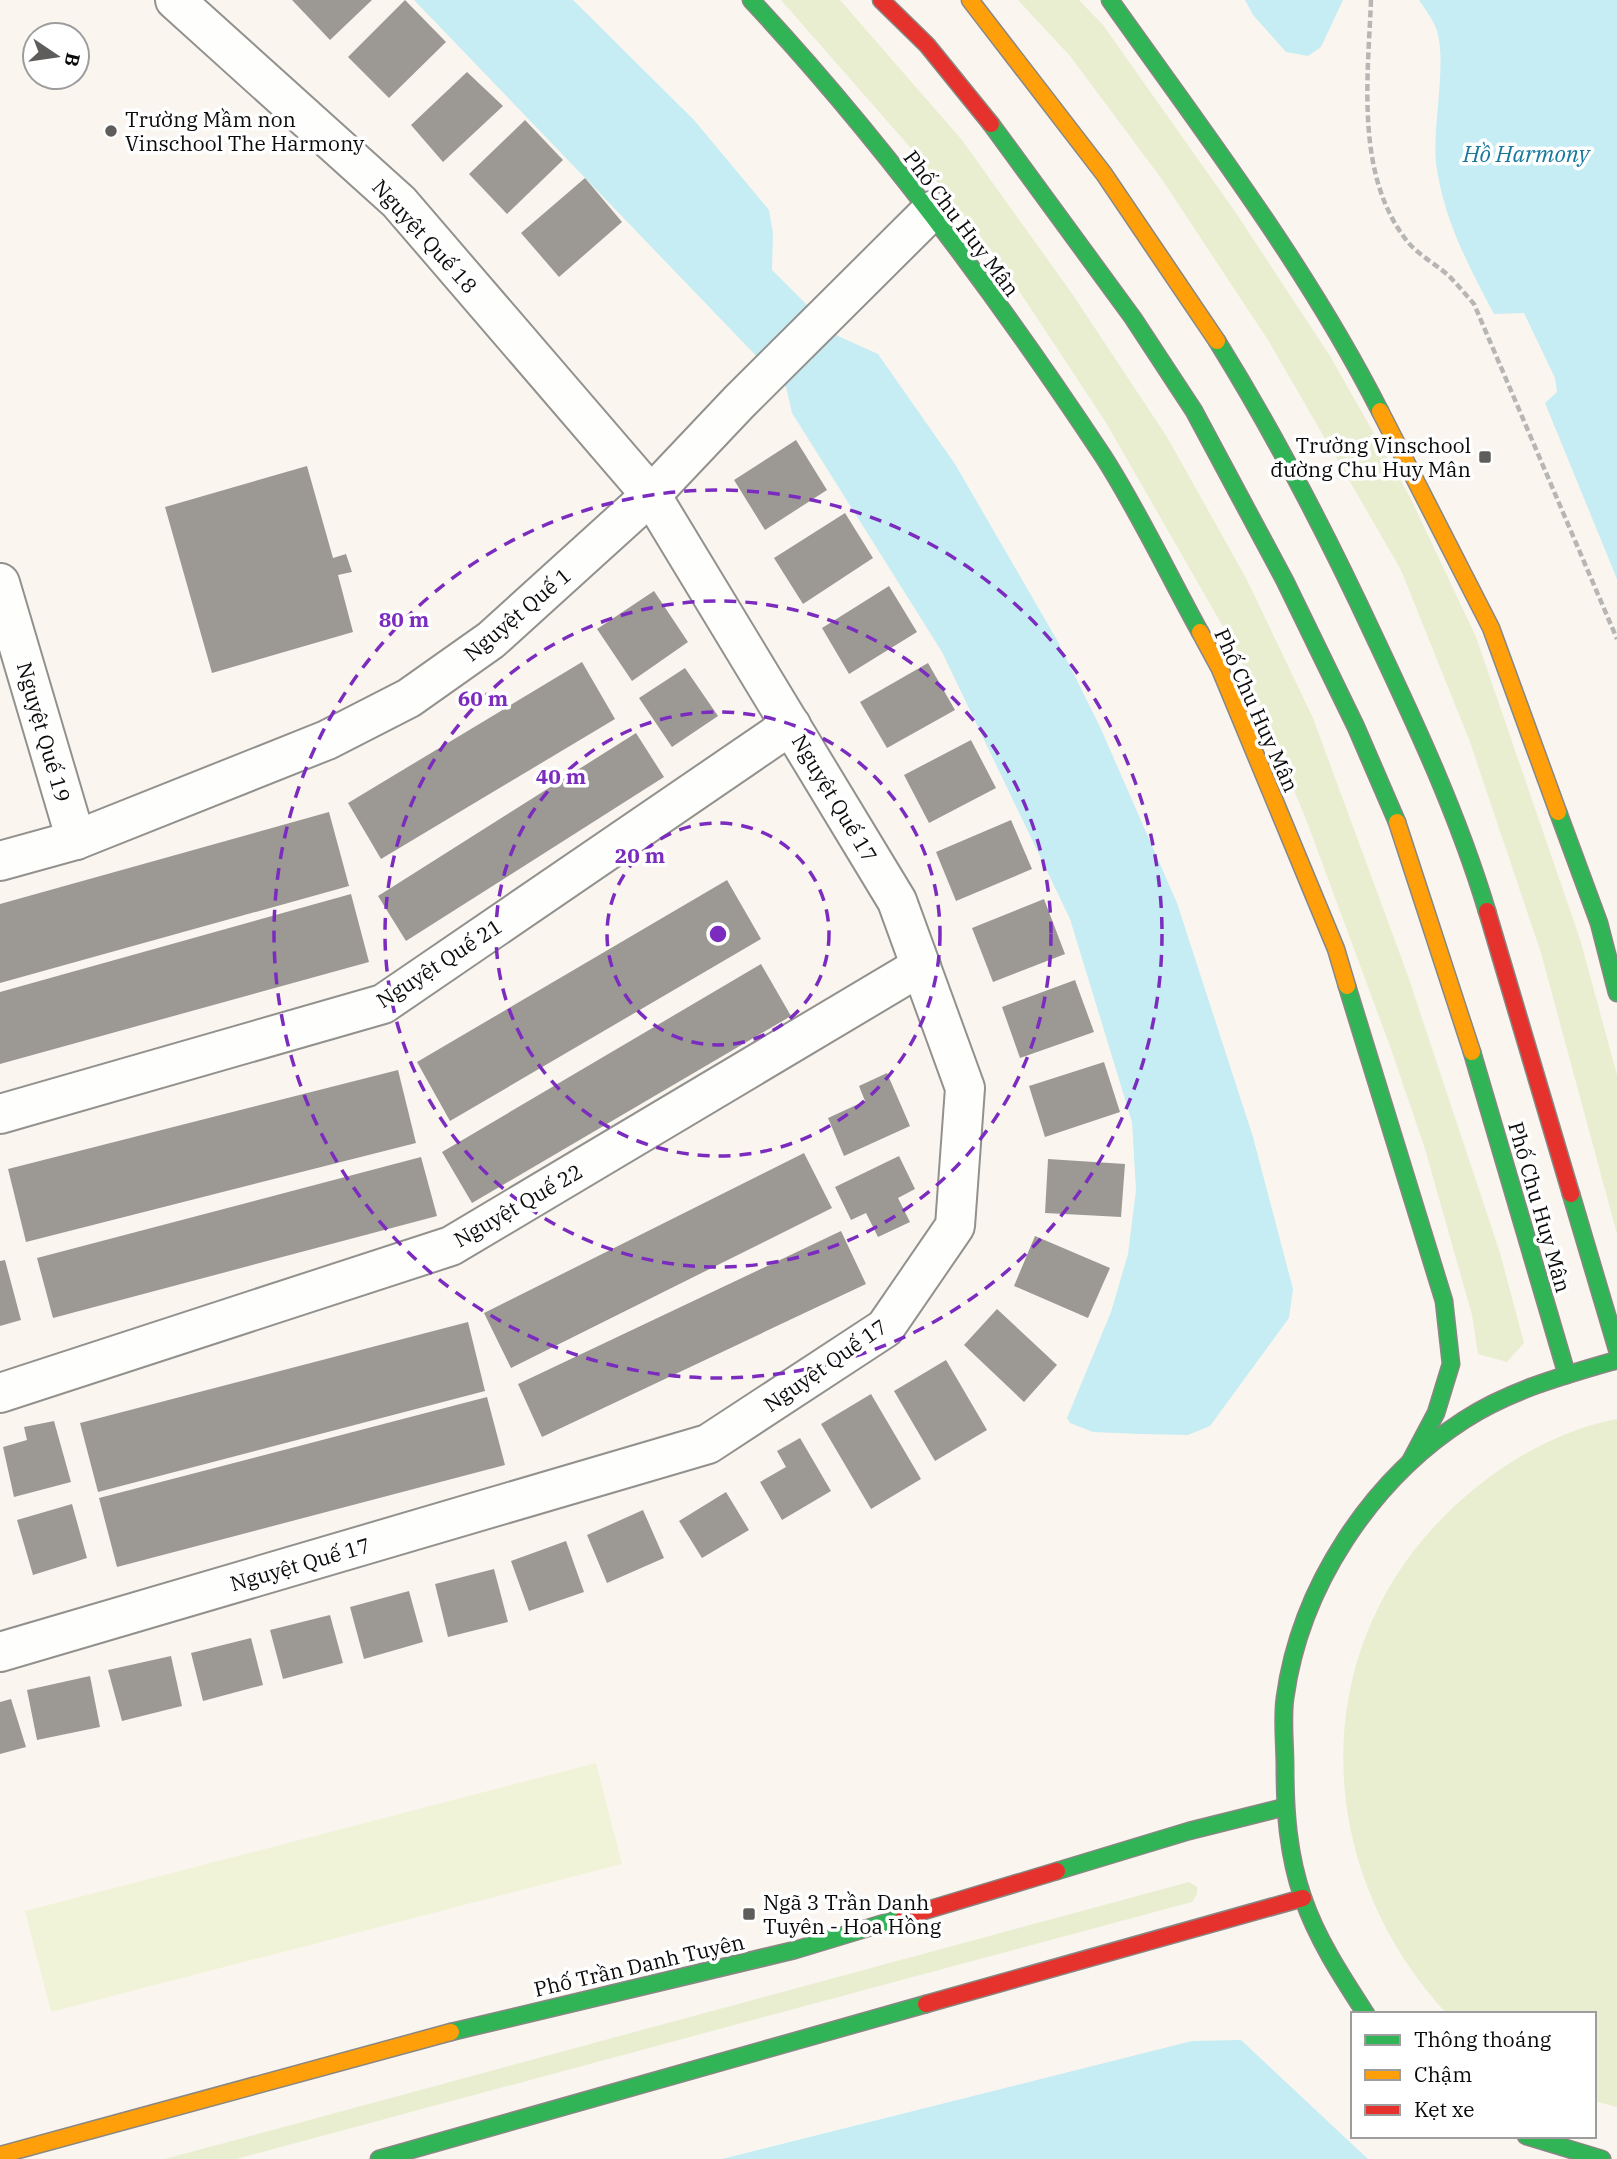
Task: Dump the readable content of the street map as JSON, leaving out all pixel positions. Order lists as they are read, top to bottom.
{
  "streets": {
    "main road": ["Phố Chu Huy Mân", "Phố Trần Danh Tuyên"],
    "street": [
      "Nguyệt Quế 18",
      "Nguyệt Quế 1",
      "Nguyệt Quế 19",
      "Nguyệt Quế 17",
      "Nguyệt Quế 21",
      "Nguyệt Quế 22"
    ]
  },
  "crossings": [
    ["Phố Chu Huy Mân", "Nguyệt Quế 1"],
    ["Nguyệt Quế 18", "Nguyệt Quế 1"],
    ["Nguyệt Quế 18", "Nguyệt Quế 17"],
    ["Nguyệt Quế 1", "Nguyệt Quế 19"],
    ["Nguyệt Quế 1", "Nguyệt Quế 17"],
    ["Nguyệt Quế 17", "Nguyệt Quế 21"],
    ["Nguyệt Quế 17", "Nguyệt Quế 22"]
  ],
  "water": ["Hồ Harmony"],
  "places": {
    "other": ["Trường Mầm non Vinschool The Harmony"],
    "transit": ["Trường Vinschool đường Chu Huy Mân", "Ngã 3 Trần Danh Tuyên - Hoa Hồng"]
  },
  "legend": ["Thông thoáng", "Chậm", "Kẹt xe"],
  "north": "right",
  "rings": [
    "80 m",
    "60 m",
    "40 m",
    "20 m"
  ]
}
